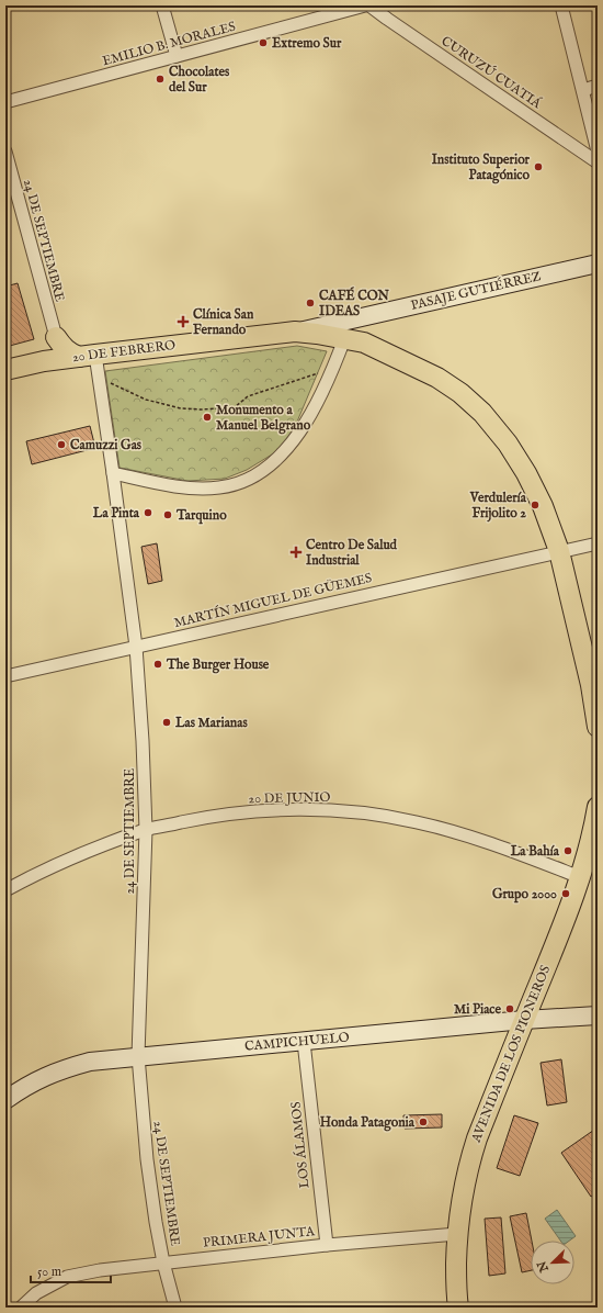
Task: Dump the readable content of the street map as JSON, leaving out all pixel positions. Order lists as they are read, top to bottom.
{
  "streets": {
    "main road": ["20 DE FEBRERO", "AVENIDA DE LOS PIONEROS"],
    "street": [
      "EMILIO B. MORALES",
      "CURUZÚ CUATIÁ",
      "24 DE SEPTIEMBRE",
      "PASAJE GUTIÉRREZ",
      "MARTÍN MIGUEL DE GÜEMES",
      "20 DE JUNIO",
      "CAMPICHUELO",
      "LOS ÁLAMOS",
      "PRIMERA JUNTA"
    ]
  },
  "crossings": [
    ["24 DE SEPTIEMBRE", "20 DE FEBRERO"],
    ["24 DE SEPTIEMBRE", "MARTÍN MIGUEL DE GÜEMES"],
    ["24 DE SEPTIEMBRE", "20 DE JUNIO"],
    ["24 DE SEPTIEMBRE", "CAMPICHUELO"],
    ["24 DE SEPTIEMBRE", "PRIMERA JUNTA"],
    ["PASAJE GUTIÉRREZ", "20 DE FEBRERO"],
    ["20 DE FEBRERO", "MARTÍN MIGUEL DE GÜEMES"],
    ["20 DE JUNIO", "AVENIDA DE LOS PIONEROS"],
    ["CAMPICHUELO", "AVENIDA DE LOS PIONEROS"],
    ["CAMPICHUELO", "LOS ÁLAMOS"],
    ["AVENIDA DE LOS PIONEROS", "PRIMERA JUNTA"],
    ["LOS ÁLAMOS", "PRIMERA JUNTA"]
  ],
  "places": {
    "other": [
      "Extremo Sur",
      "Chocolates del Sur",
      "Instituto Superior Patagónico",
      "CAFÉ CON IDEAS",
      "Monumento a Manuel Belgrano",
      "Camuzzi Gas",
      "Verdulería Frijolito 2",
      "La Pinta",
      "Tarquino",
      "The Burger House",
      "Las Marianas",
      "La Bahía",
      "Grupo 2000",
      "Mi Piace",
      "Honda Patagonia"
    ],
    "health": ["Clínica San Fernando", "Centro De Salud Industrial"]
  },
  "scale_bar": "50 m",
  "north": "bottom left"
}
